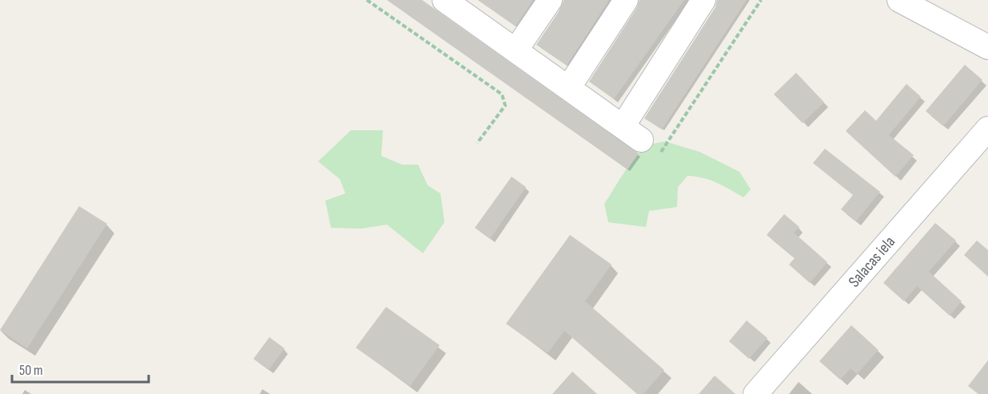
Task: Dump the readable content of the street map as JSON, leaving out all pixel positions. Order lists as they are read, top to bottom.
{
  "streets": {
    "street": ["Salacas iela"]
  },
  "scale_bar": "50 m"
}
